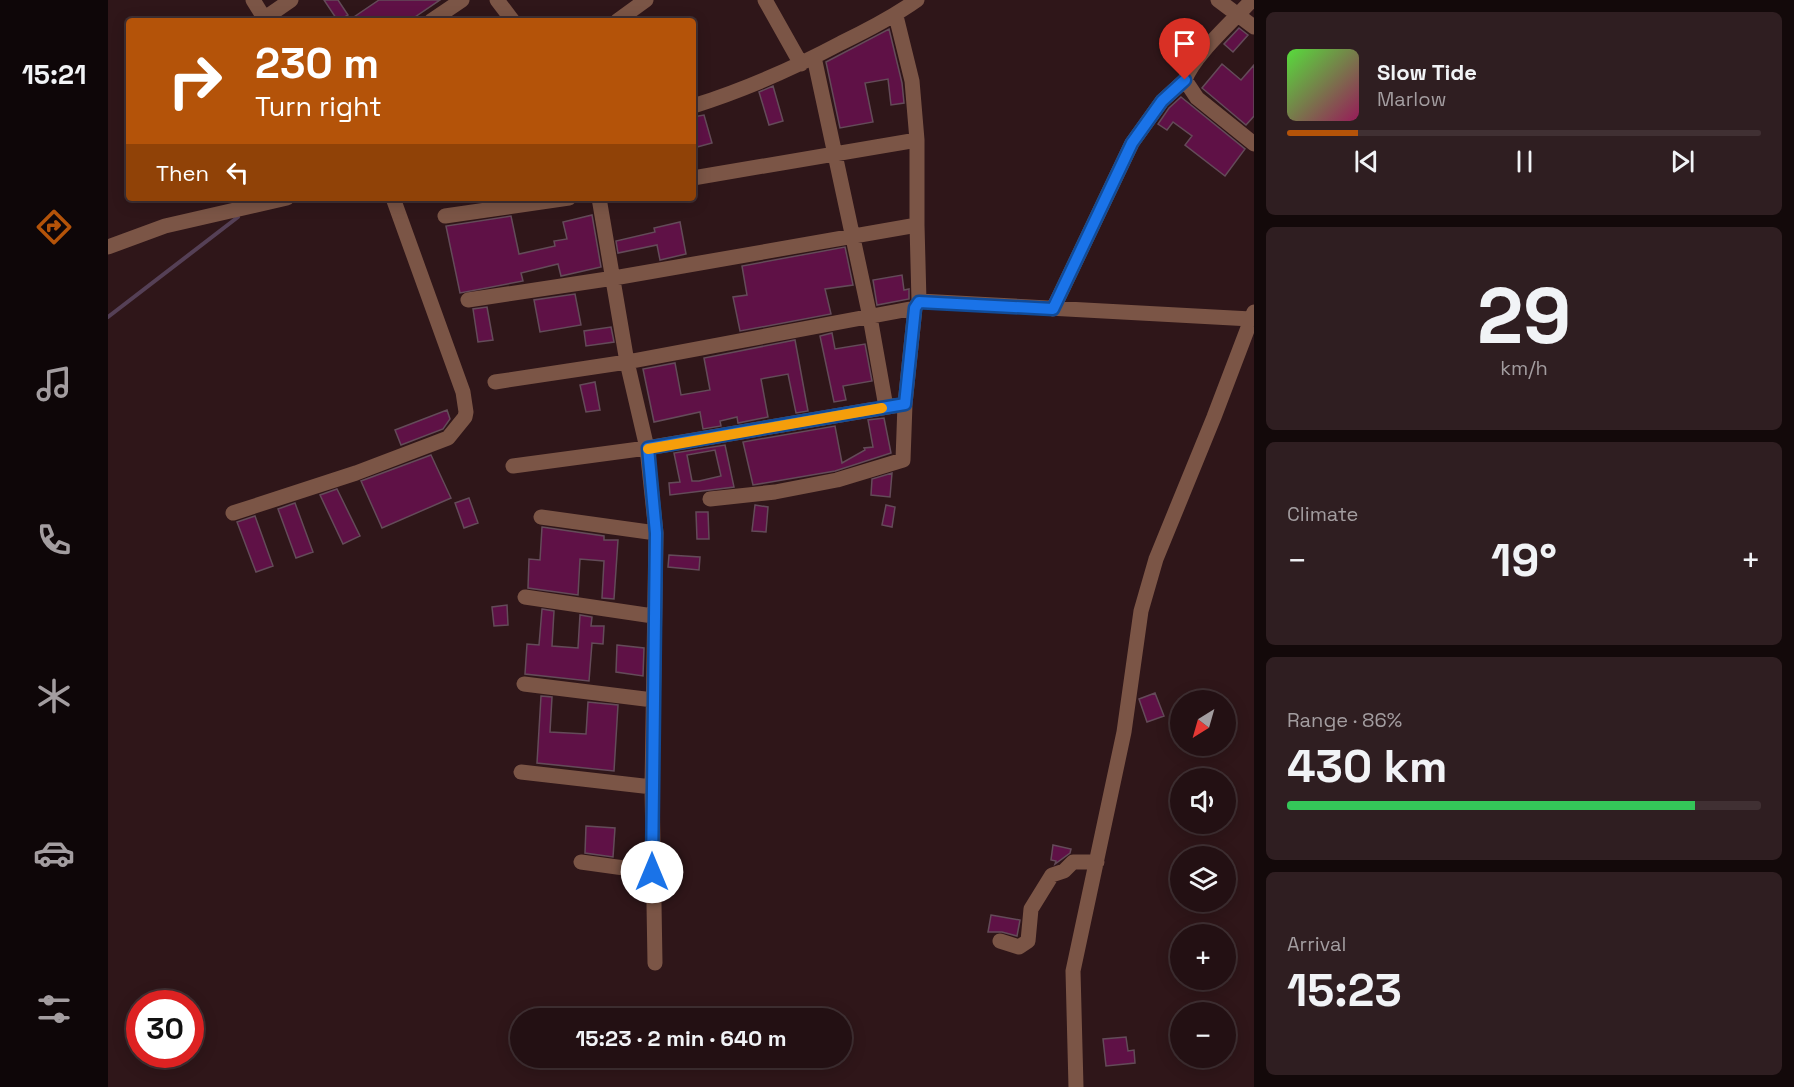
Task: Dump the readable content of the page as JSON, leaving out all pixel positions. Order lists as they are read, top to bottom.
{
  "north": "bottom left",
  "page": {
    "tabs": "15:21",
    "turn": ["230 m", "Turn right"],
    "song": ["Slow Tide", "Marlow"],
    "then": "Then",
    "tile": [
      ["29", "km/h"],
      "Climate",
      ["Range · 86%", "430 km"],
      ["Arrival", "15:23"]
    ],
    "heat": ["−", "19°", "+"],
    "map_buttons": ["+", "−"],
    "limit": "30",
    "trip": "15:23 · 2 min · 640 m"
  }
}
